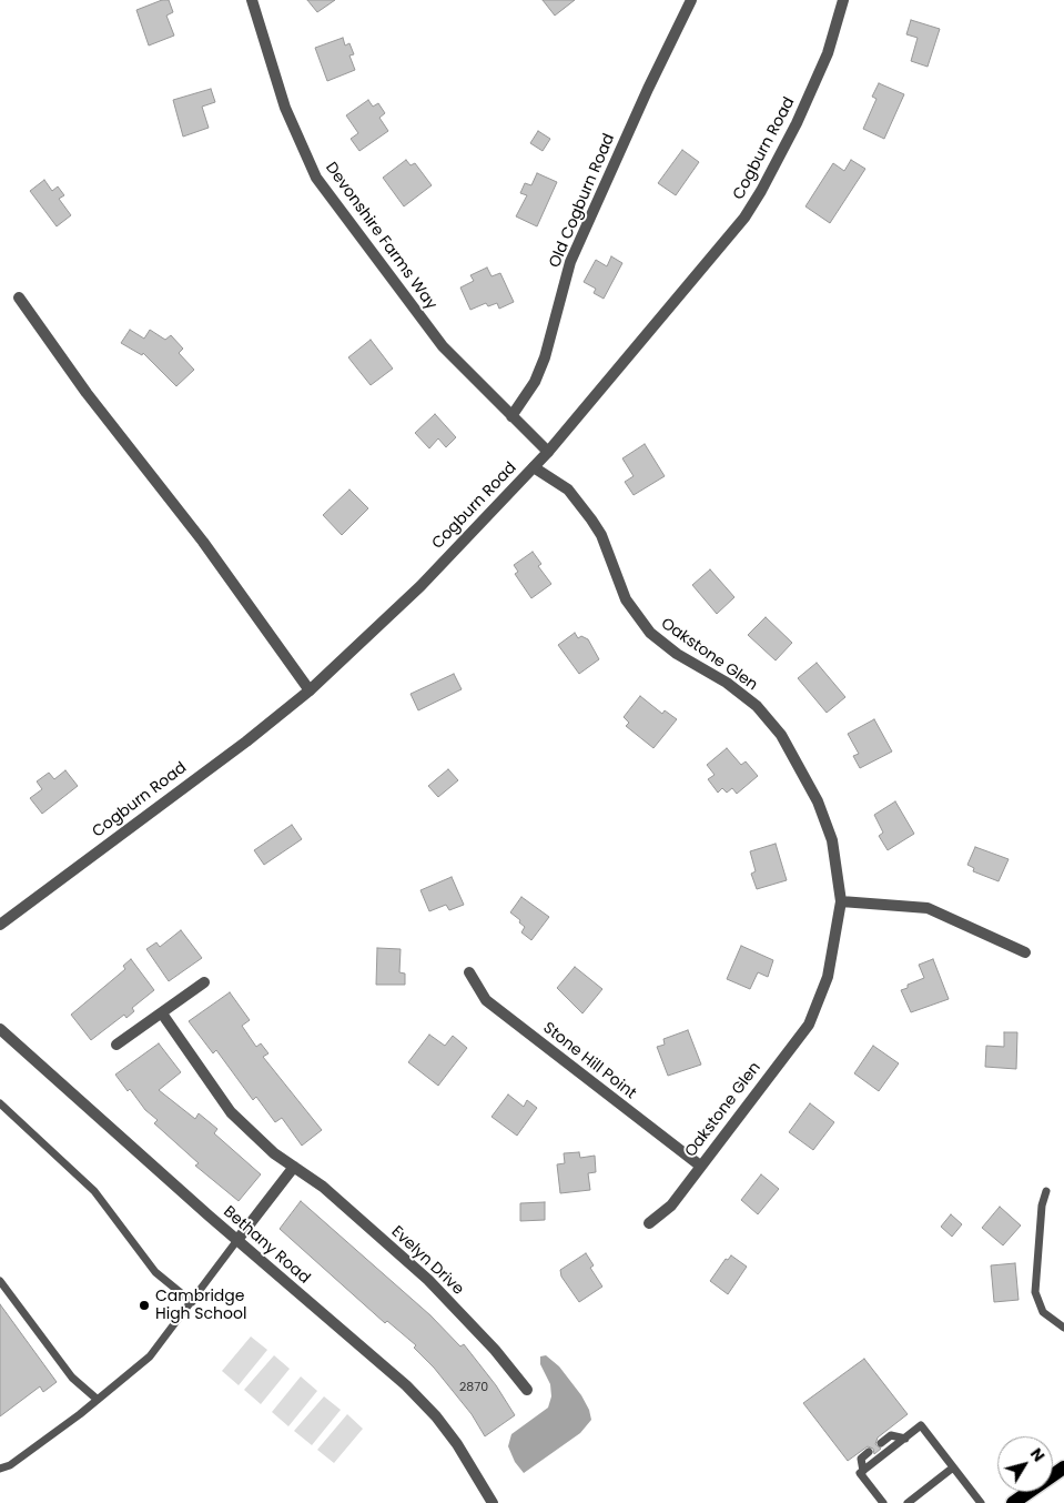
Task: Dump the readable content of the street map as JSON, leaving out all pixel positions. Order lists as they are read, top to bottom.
{
  "streets": {
    "street": [
      "Cogburn Road",
      "Old Cogburn Road",
      "Devonshire Farms Way",
      "Oakstone Glen",
      "Stone Hill Point",
      "Bethany Road",
      "Evelyn Drive"
    ]
  },
  "crossings": [
    ["Cogburn Road", "Devonshire Farms Way"],
    ["Cogburn Road", "Oakstone Glen"],
    ["Old Cogburn Road", "Devonshire Farms Way"],
    ["Oakstone Glen", "Stone Hill Point"]
  ],
  "places": ["Cambridge High School"],
  "house_numbers": ["2870"],
  "north": "top right"
}
